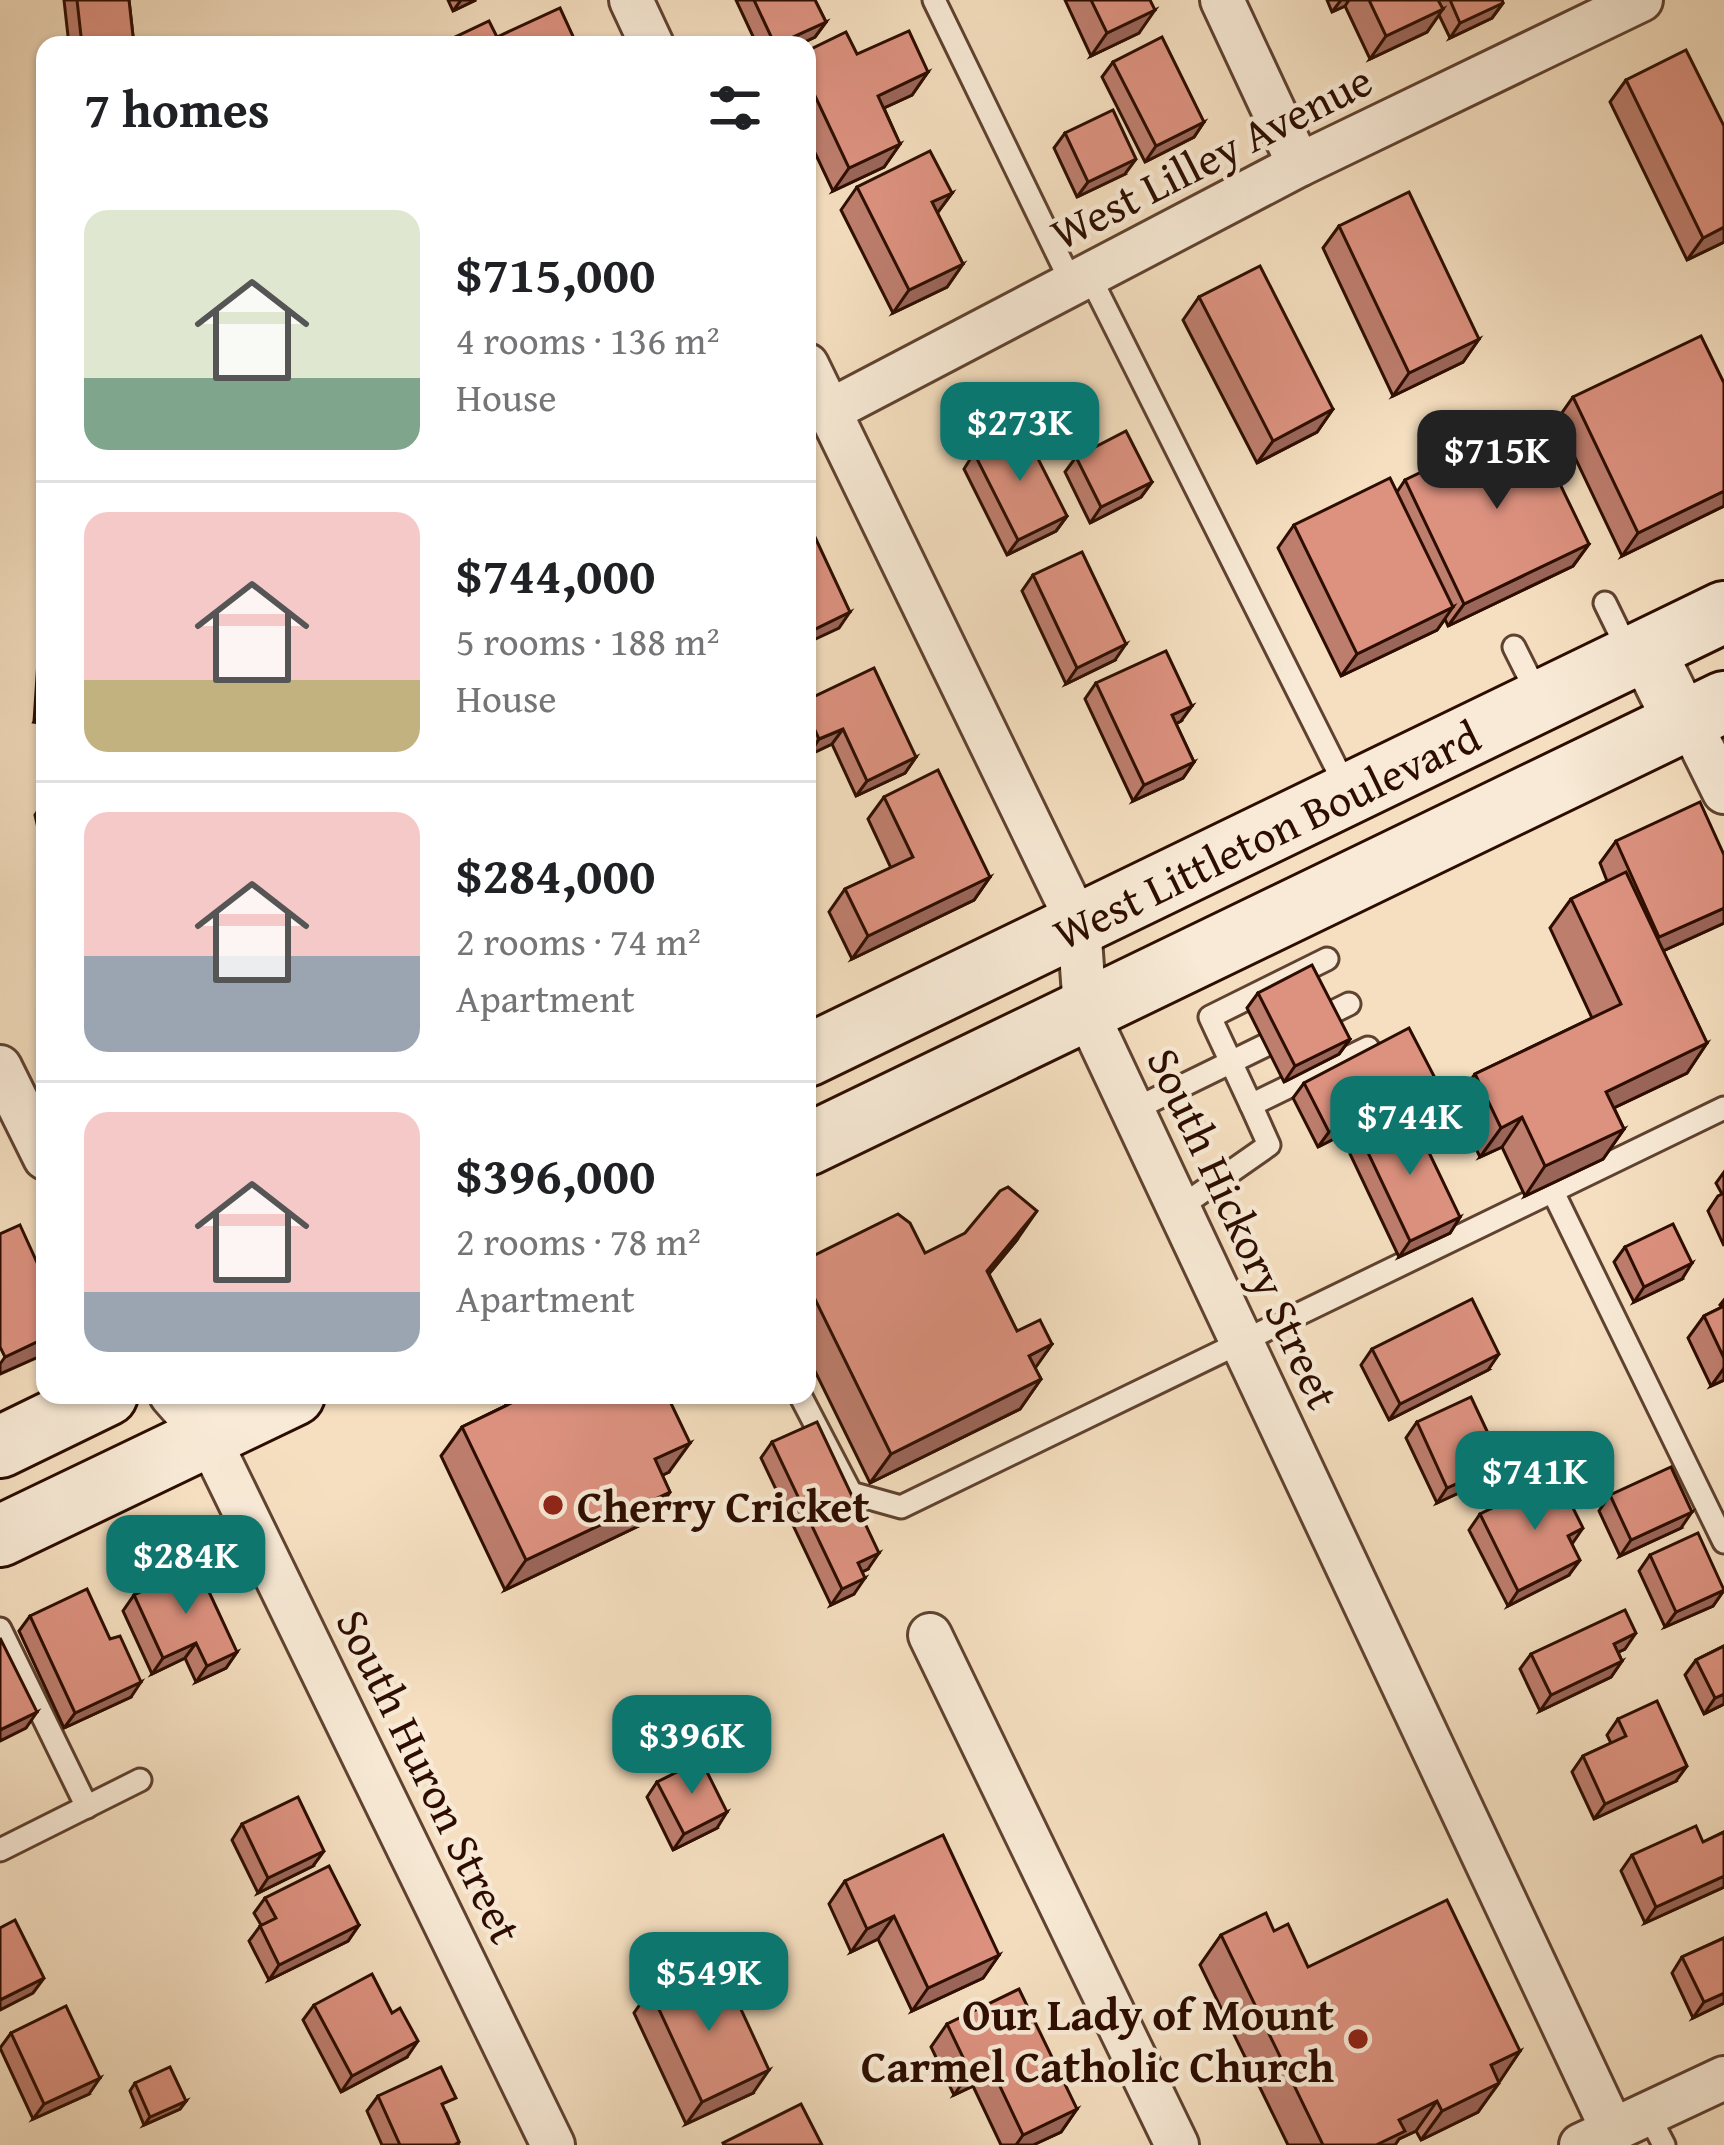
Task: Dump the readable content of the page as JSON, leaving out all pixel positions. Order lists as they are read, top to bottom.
{
  "streets": {
    "main road": ["West Littleton Boulevard"],
    "street": ["West Lilley Avenue", "South Hickory Street", "South Huron Street"]
  },
  "crossings": [
    ["West Lilley Avenue", "South Hickory Street"],
    ["West Littleton Boulevard", "South Hickory Street"]
  ],
  "places": ["Cherry Cricket", "Our Lady of Mount Carmel Catholic Church"],
  "page": {
    "heading": "7 homes",
    "list": [
      {
        "name": "$715,000",
        "note": "4 rooms · 136 m² · House"
      },
      {
        "name": "$744,000",
        "note": "5 rooms · 188 m² · House"
      },
      {
        "name": "$284,000",
        "note": "2 rooms · 74 m² · Apartment"
      },
      {
        "name": "$396,000",
        "note": "2 rooms · 78 m² · Apartment"
      }
    ],
    "price": [
      "$273K",
      "$715K",
      "$744K",
      "$741K",
      "$284K",
      "$396K",
      "$549K"
    ]
  }
}
